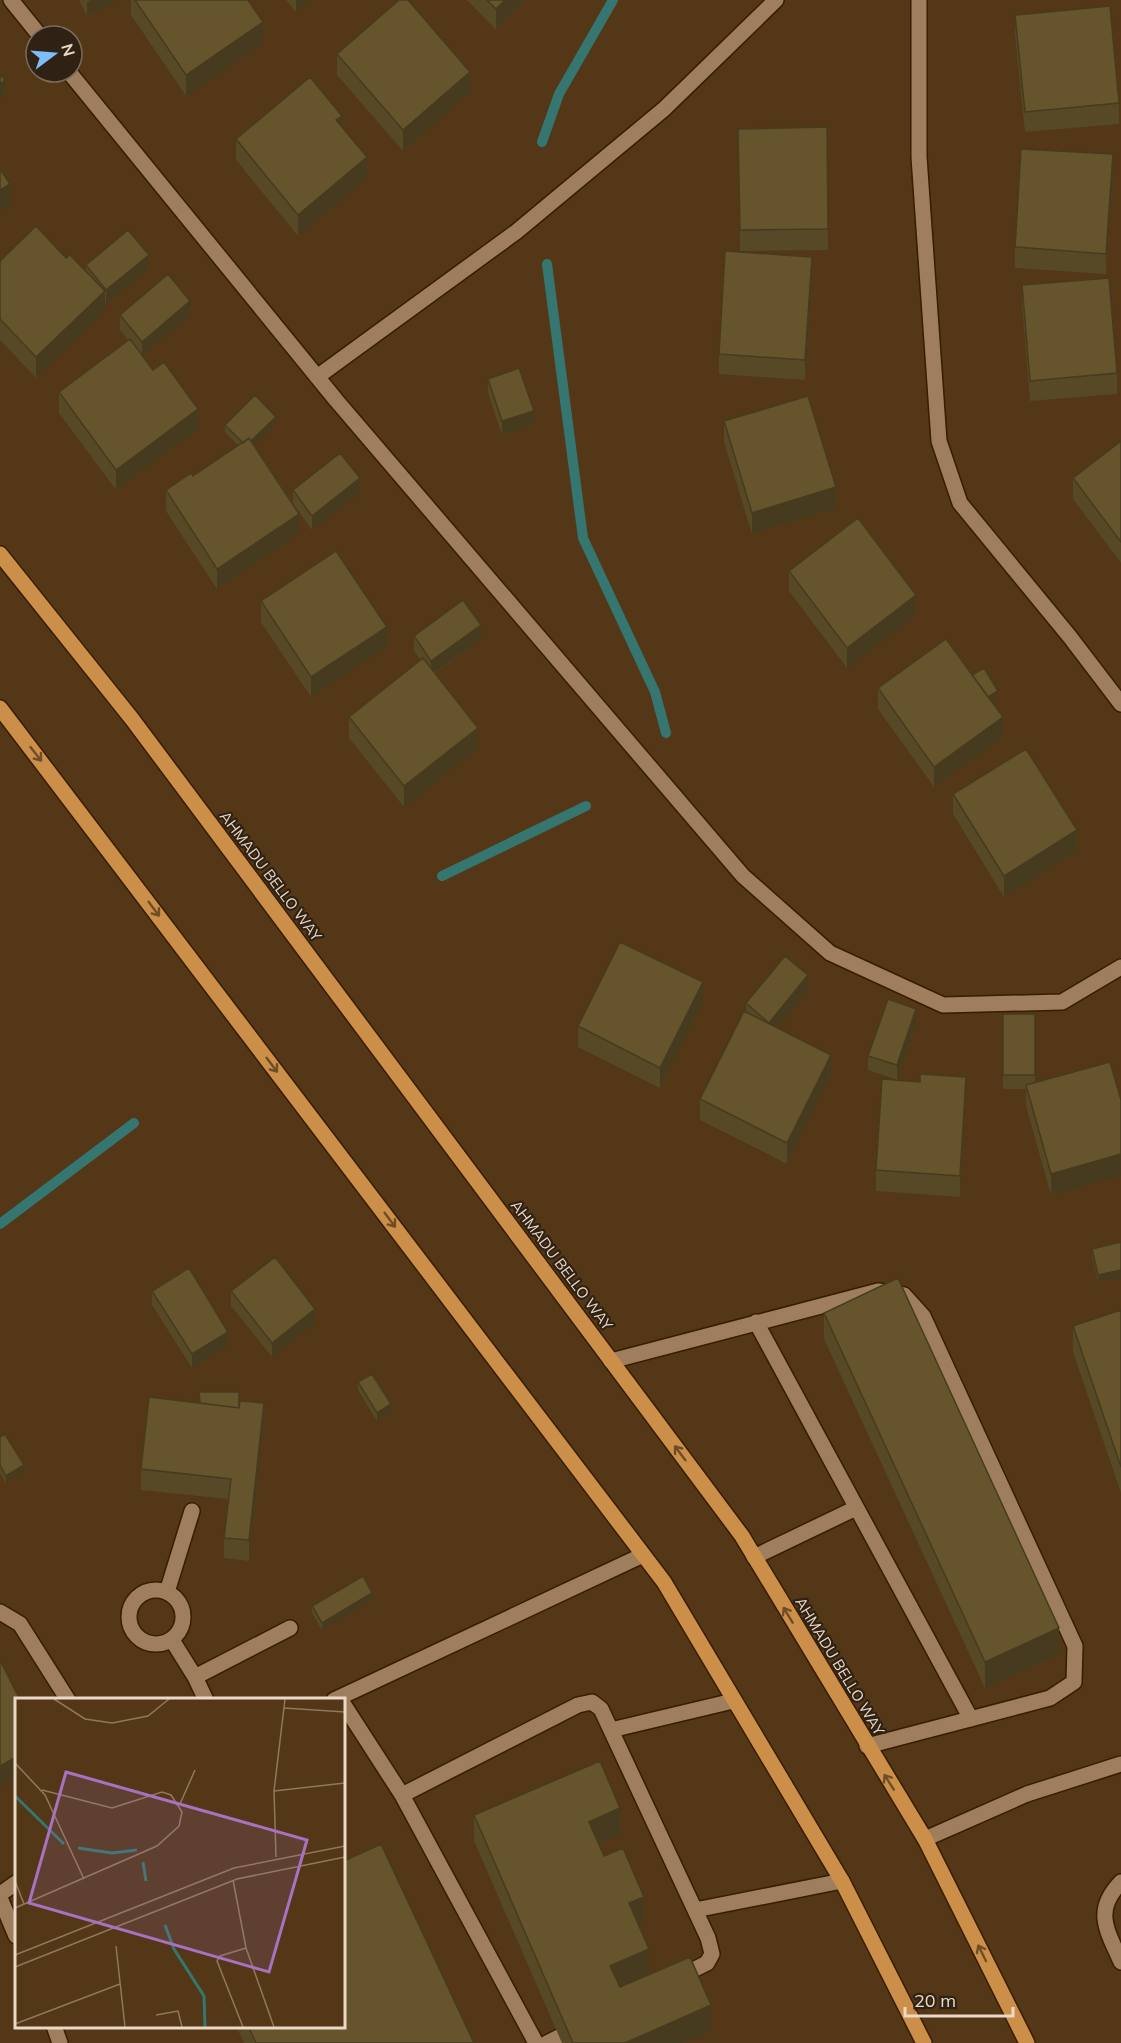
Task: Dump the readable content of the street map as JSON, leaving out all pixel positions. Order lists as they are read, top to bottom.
{
  "streets": {
    "main road": ["AHMADU BELLO WAY"]
  },
  "scale_bar": "20 m",
  "north": "right"
}
